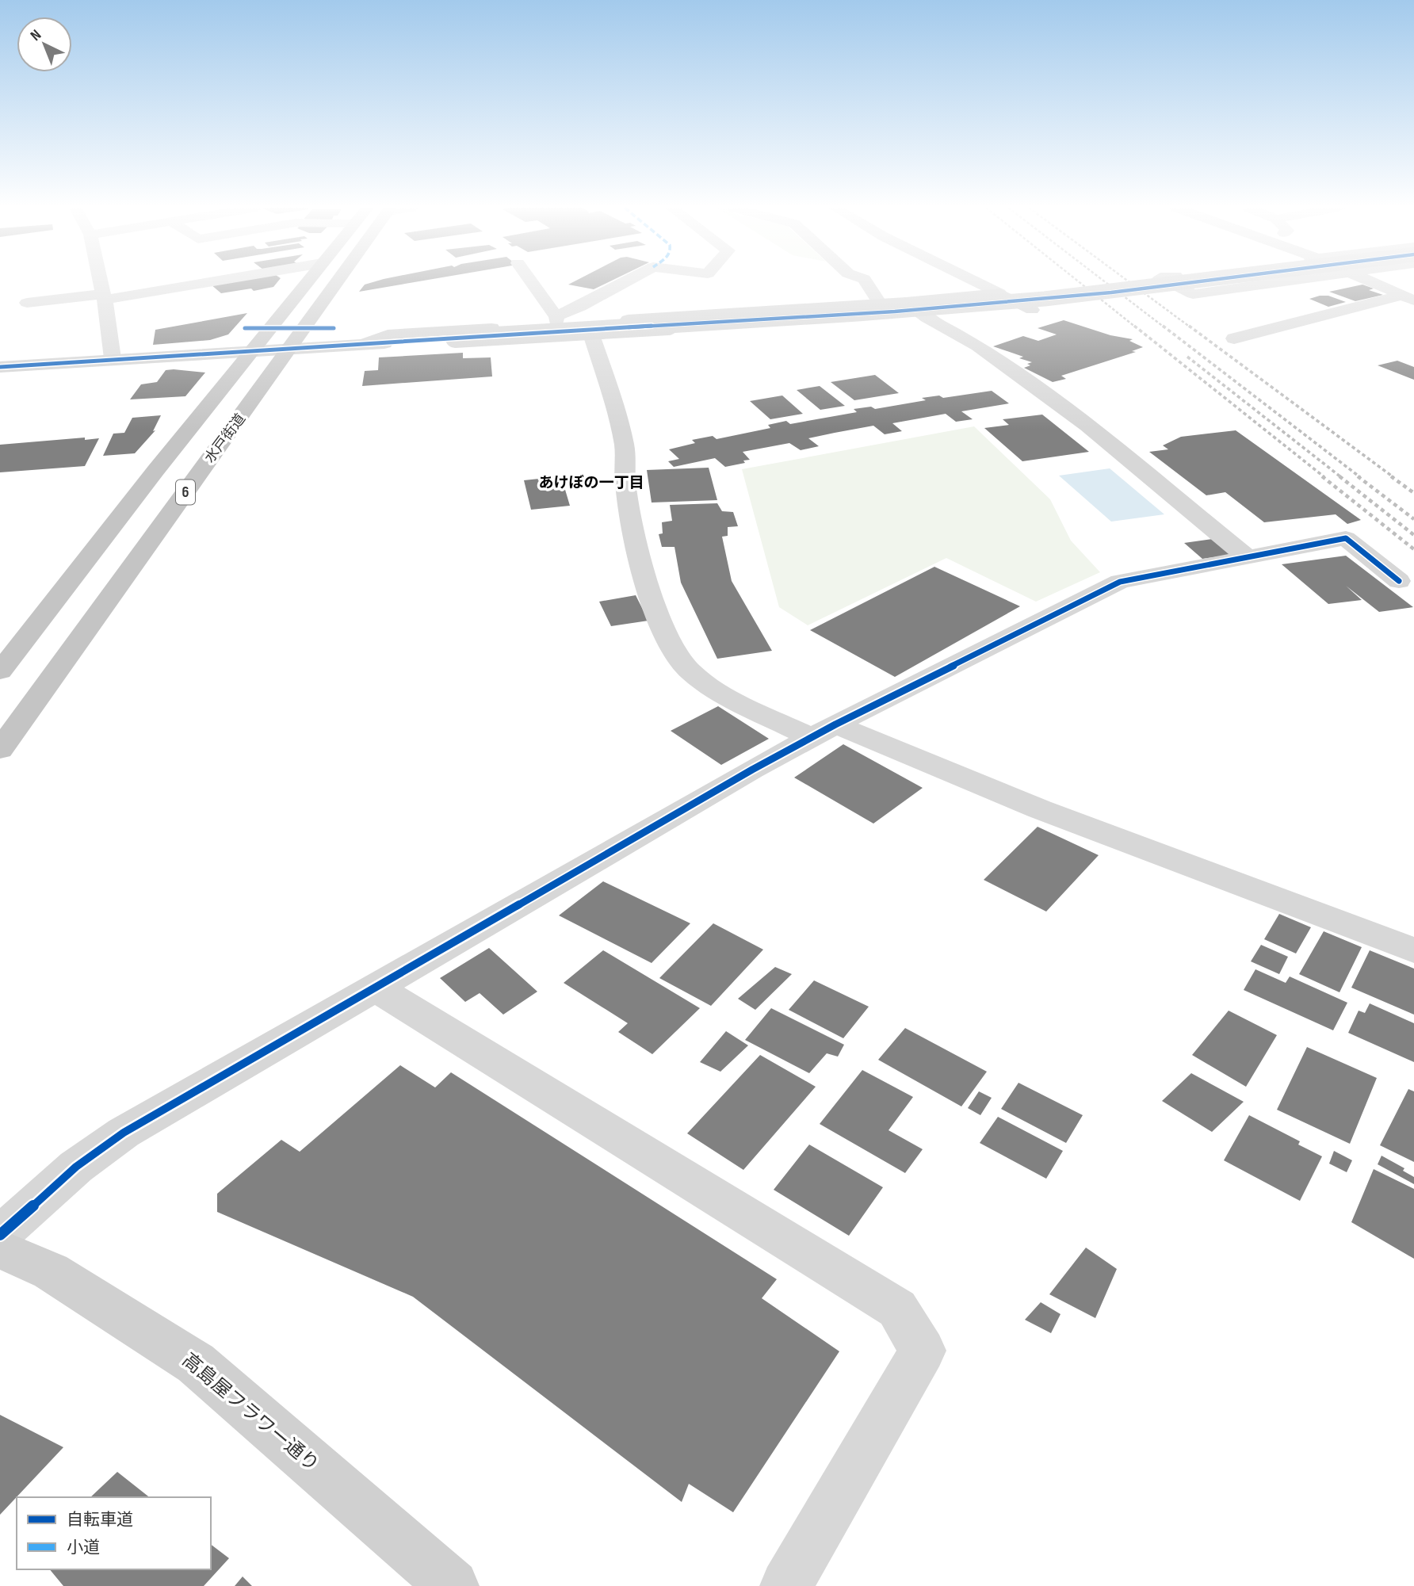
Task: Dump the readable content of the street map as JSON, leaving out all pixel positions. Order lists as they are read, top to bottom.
{
  "streets": {
    "highway": ["水戸街道", "6"],
    "street": ["高島屋フラワー通り"]
  },
  "districts": ["あけぼの一丁目"],
  "legend": ["自転車道", "小道"],
  "north": "top left"
}
